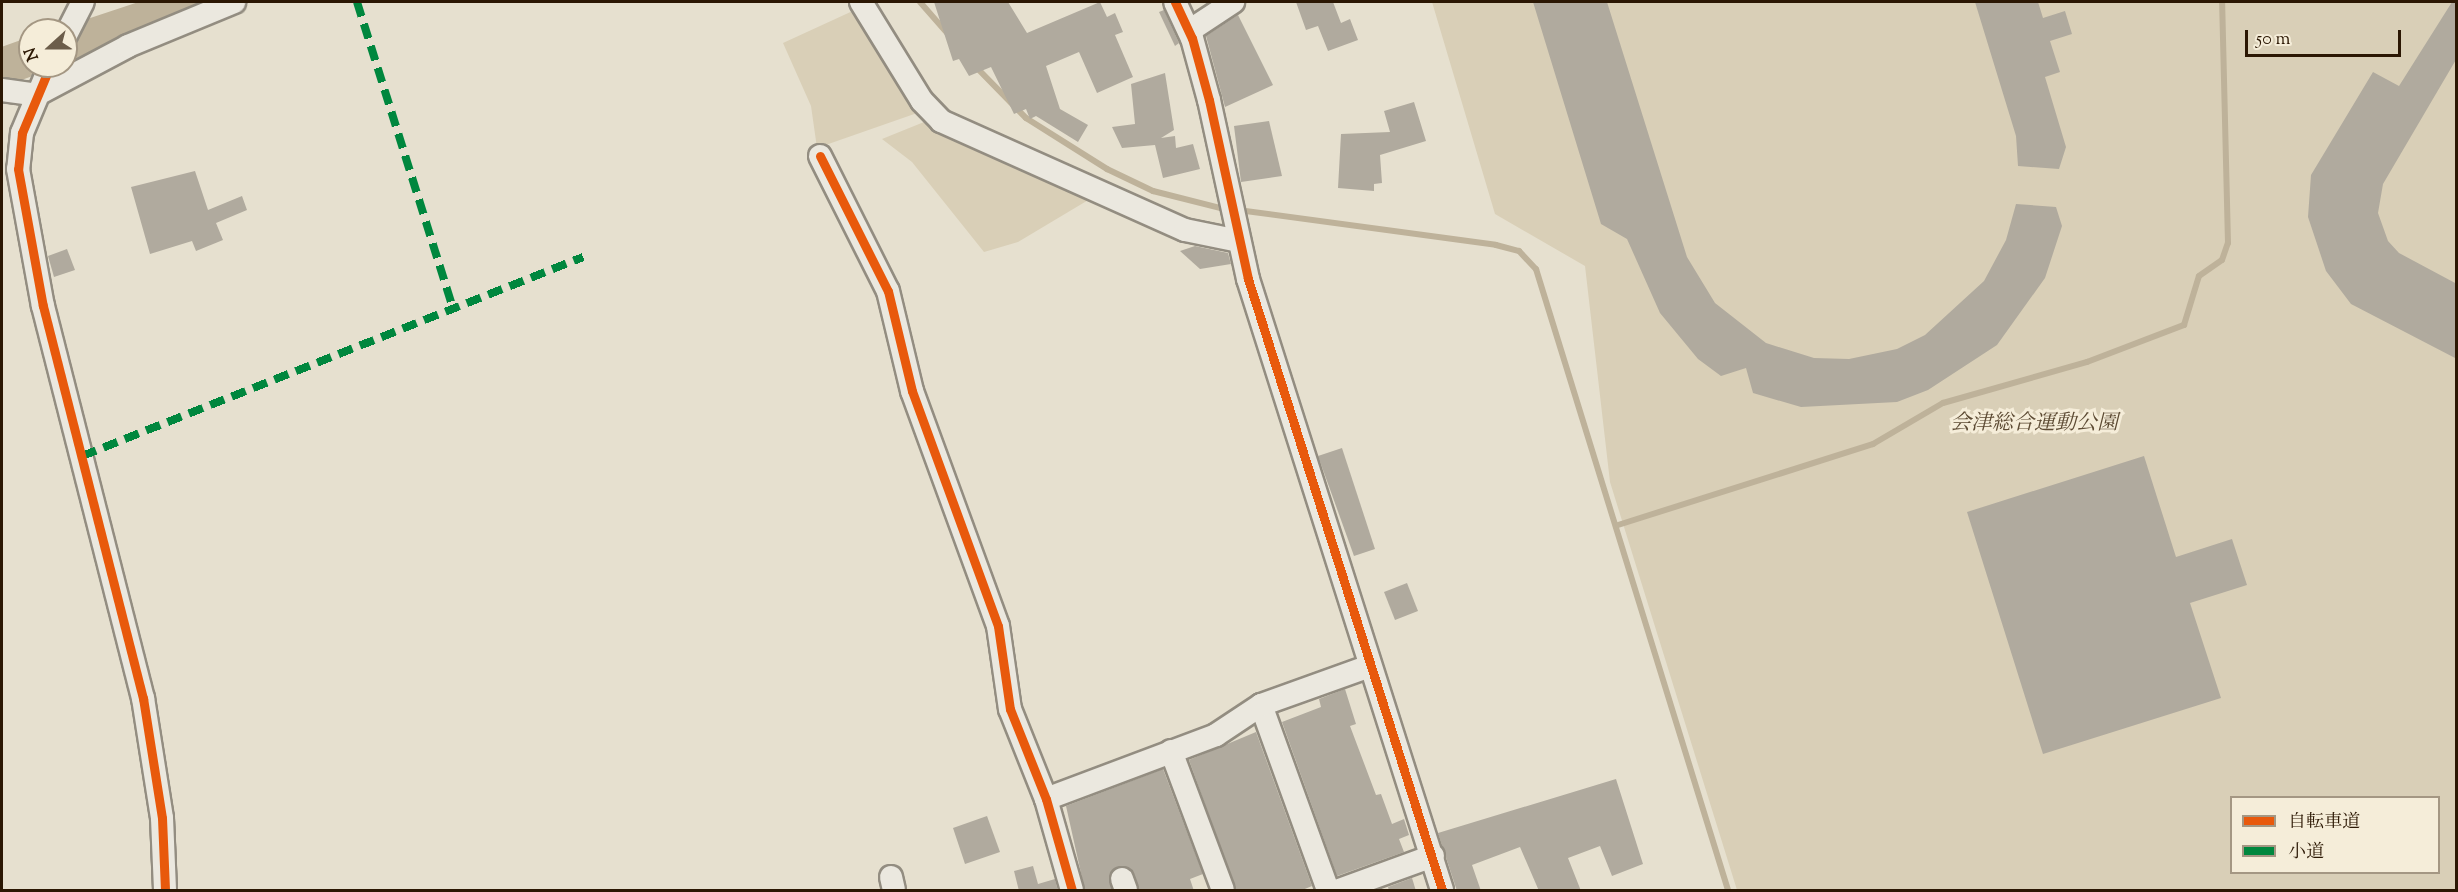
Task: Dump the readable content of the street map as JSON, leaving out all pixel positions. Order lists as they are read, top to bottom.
{
  "parks": ["会津総合運動公園"],
  "legend": ["自転車道", "小道"],
  "scale_bar": "50 m",
  "north": "left"
}
